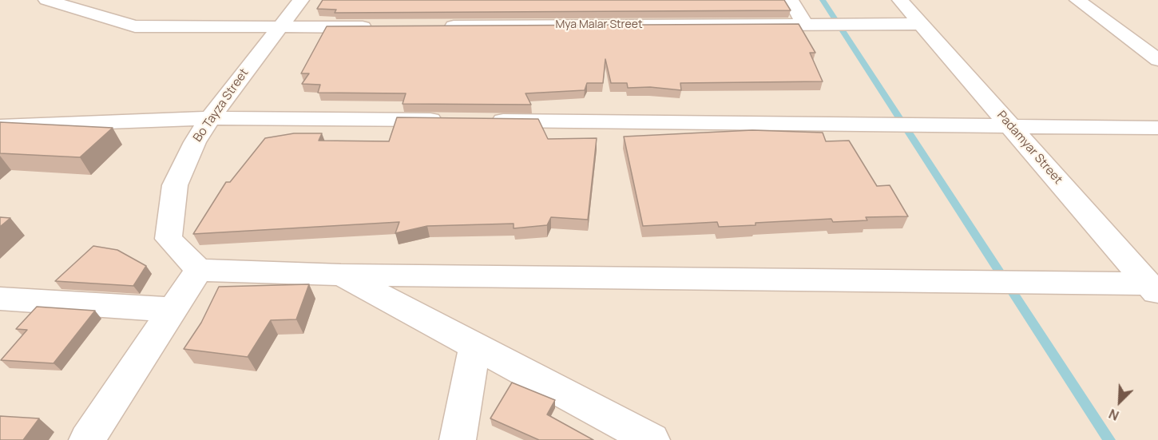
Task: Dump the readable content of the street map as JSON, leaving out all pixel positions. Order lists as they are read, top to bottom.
{
  "streets": {
    "street": ["Mya Malar Street", "Bo Tayza Street", "Padamyar Street"]
  },
  "crossings": [
    ["Mya Malar Street", "Padamyar Street"]
  ],
  "north": "bottom left"
}
